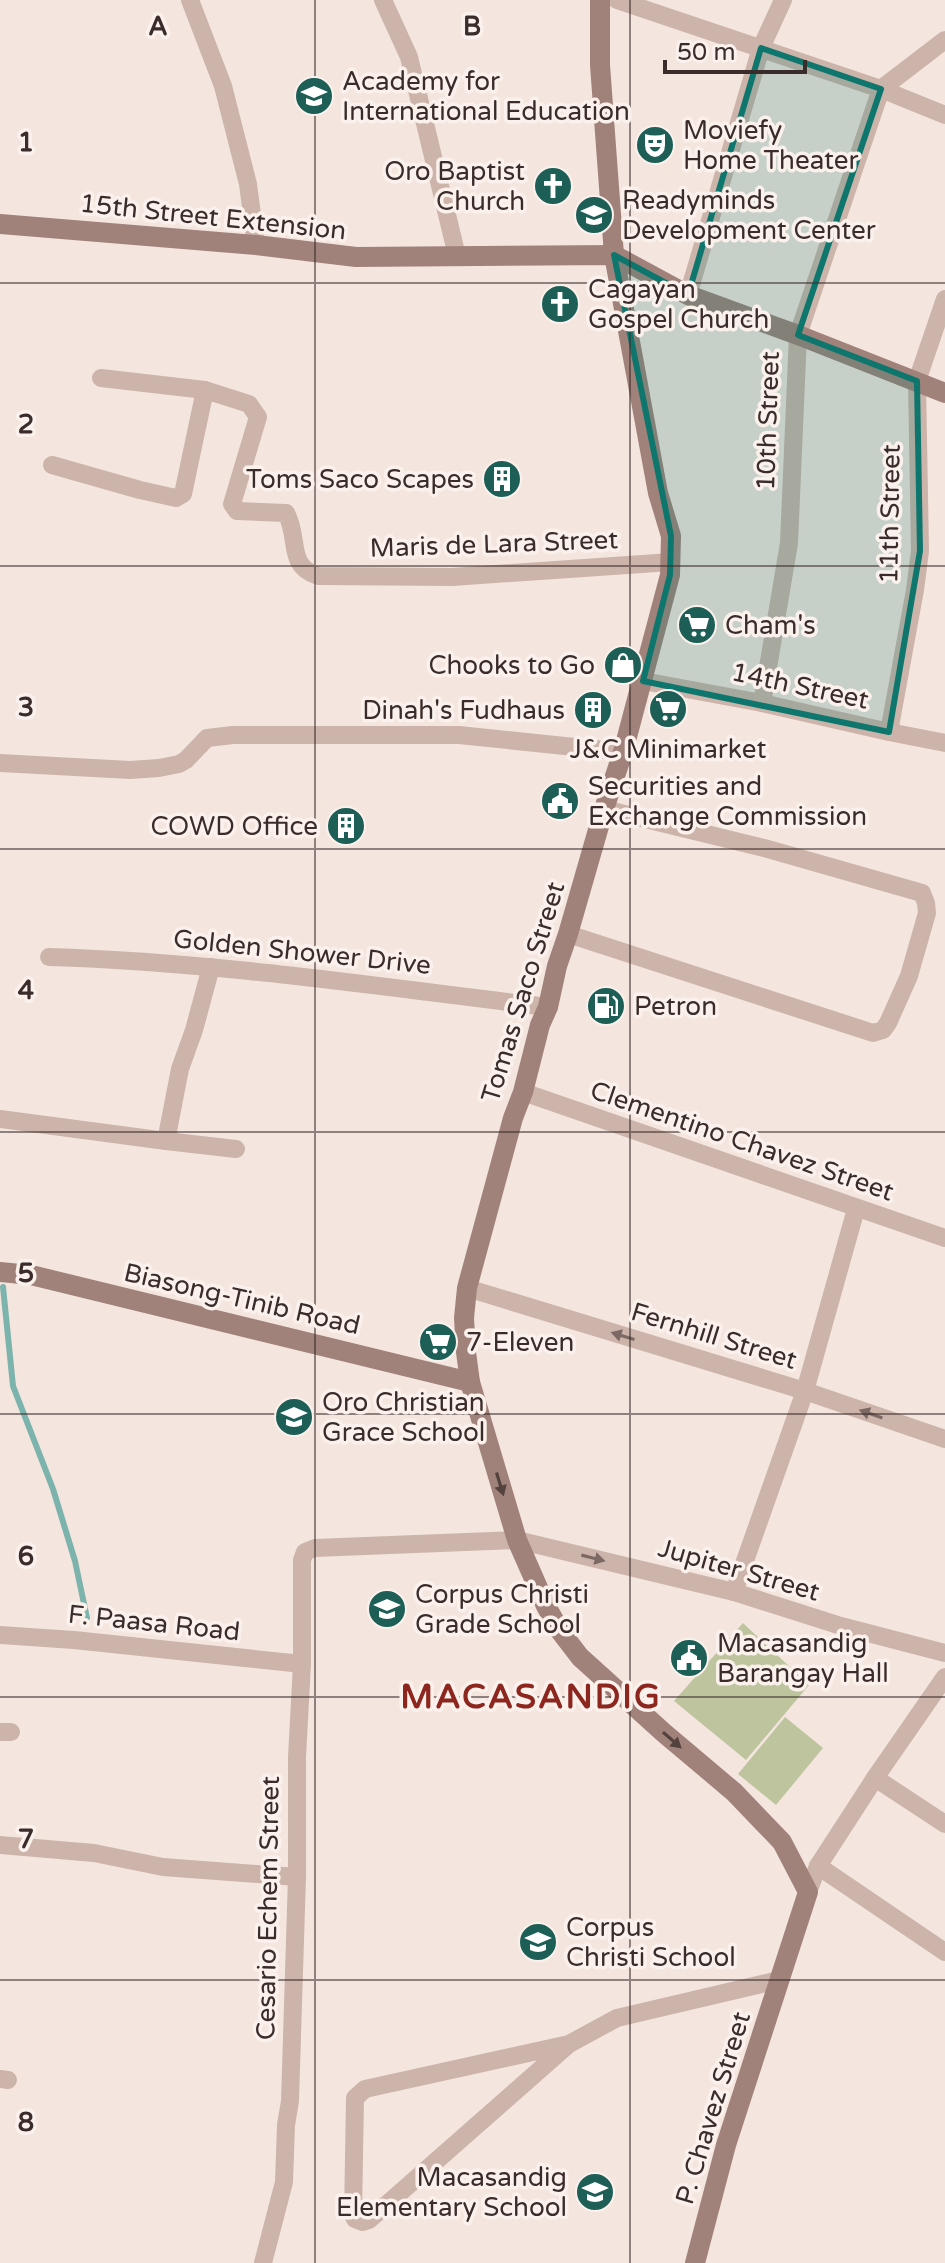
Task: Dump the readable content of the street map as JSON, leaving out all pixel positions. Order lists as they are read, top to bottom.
{
  "streets": {
    "main road": [
      "15th Street Extension",
      "Tomas Saco Street",
      "Biasong-Tinib Road",
      "P. Chavez Street"
    ],
    "street": [
      "10th Street",
      "11th Street",
      "Maris de Lara Street",
      "14th Street",
      "Golden Shower Drive",
      "Clementino Chavez Street",
      "Fernhill Street",
      "Jupiter Street",
      "F. Paasa Road",
      "Cesario Echem Street"
    ]
  },
  "crossings": [
    ["15th Street Extension", "Tomas Saco Street"],
    ["10th Street", "14th Street"],
    ["11th Street", "14th Street"],
    ["Maris de Lara Street", "Tomas Saco Street"],
    ["14th Street", "Tomas Saco Street"],
    ["Golden Shower Drive", "Tomas Saco Street"],
    ["Tomas Saco Street", "Clementino Chavez Street"],
    ["Tomas Saco Street", "Biasong-Tinib Road"],
    ["Tomas Saco Street", "Fernhill Street"],
    ["Tomas Saco Street", "Jupiter Street"],
    ["Tomas Saco Street", "P. Chavez Street"],
    ["Jupiter Street", "Cesario Echem Street"],
    ["F. Paasa Road", "Cesario Echem Street"]
  ],
  "one_way": ["Fernhill Street"],
  "districts": ["MACASANDIG"],
  "places": {
    "school or university": [
      "Academy for International Education",
      "Readyminds Development Center",
      "Oro Christian Grace School",
      "Corpus Christi Grade School",
      "Corpus Christi School",
      "Macasandig Elementary School"
    ],
    "theatre": ["Moviefy Home Theater"],
    "church": ["Oro Baptist Church", "Cagayan Gospel Church"],
    "building": ["Toms Saco Scapes", "Dinah's Fudhaus", "COWD Office"],
    "supermarket": ["Cham's", "J&C Minimarket", "7-Eleven"],
    "shop": ["Chooks to Go"],
    "public building": ["Securities and Exchange Commission", "Macasandig Barangay Hall"],
    "fuel station": ["Petron"]
  },
  "scale_bar": "50 m",
  "grid": {
    "columns": ["A", "B"],
    "rows": [
      "1",
      "2",
      "3",
      "4",
      "5",
      "6",
      "7",
      "8"
    ]
  }
}
